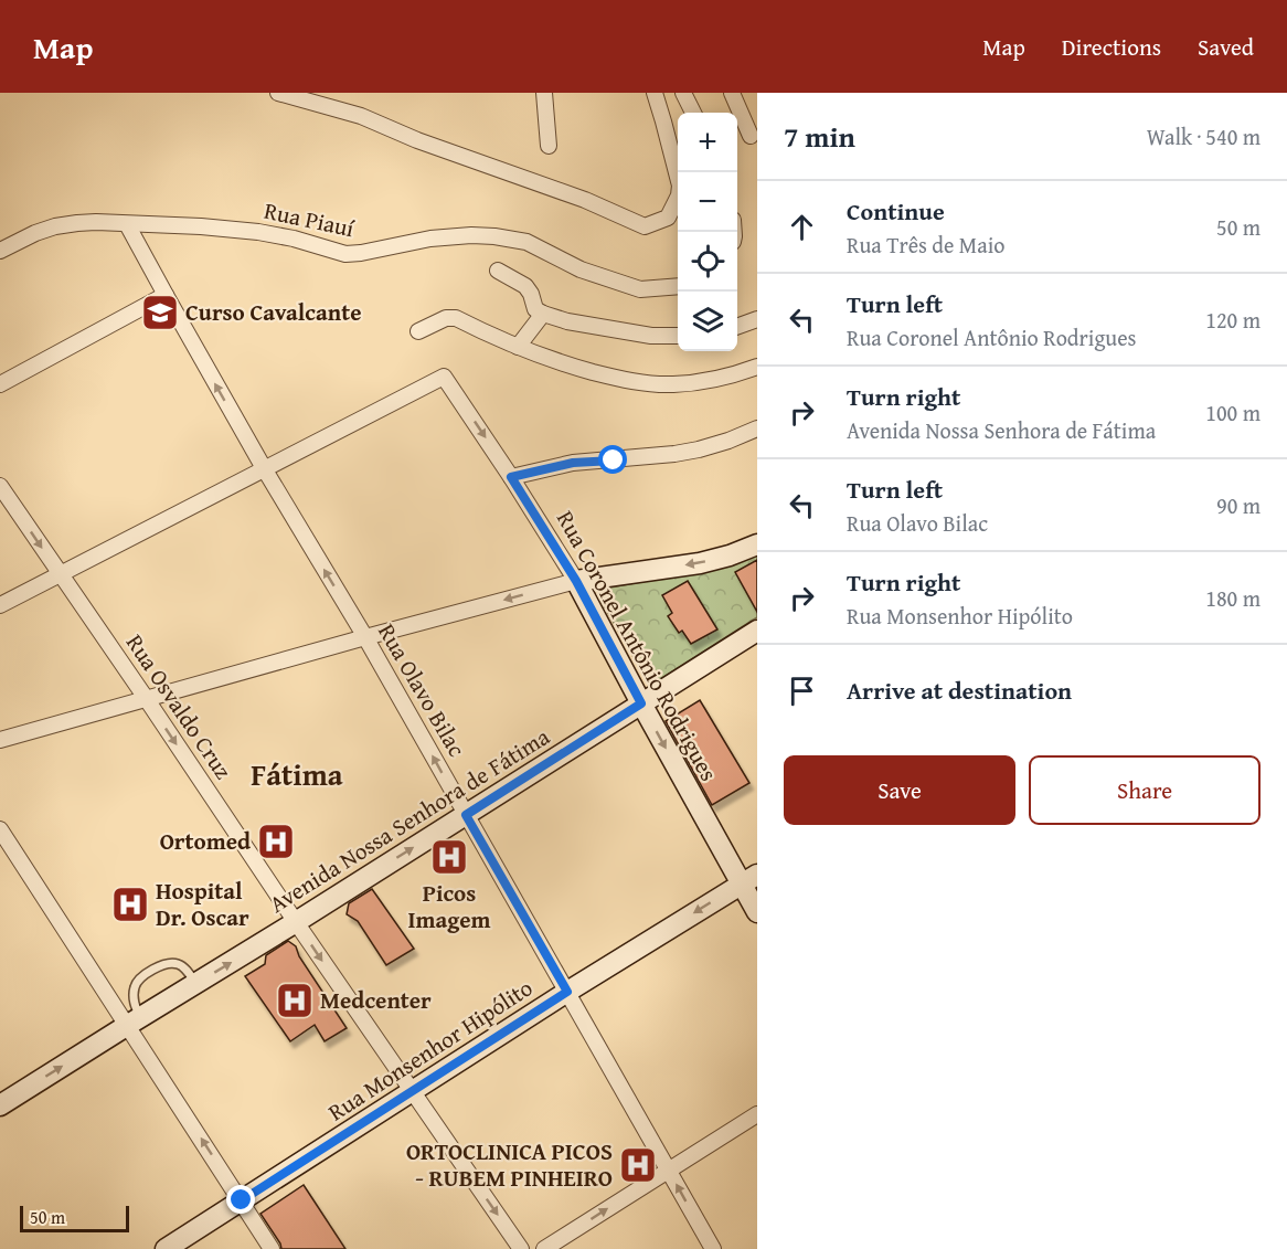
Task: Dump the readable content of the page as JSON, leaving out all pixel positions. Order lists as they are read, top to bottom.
{
  "streets": {
    "street": [
      "Rua Piauí",
      "Rua Coronel Antônio Rodrigues",
      "Rua Olavo Bilac",
      "Rua Osvaldo Cruz",
      "Avenida Nossa Senhora de Fátima",
      "Rua Monsenhor Hipólito"
    ]
  },
  "crossings": [
    ["Rua Piauí", "Rua Olavo Bilac"],
    ["Rua Coronel Antônio Rodrigues", "Rua Olavo Bilac"],
    ["Rua Coronel Antônio Rodrigues", "Avenida Nossa Senhora de Fátima"],
    ["Rua Coronel Antônio Rodrigues", "Rua Monsenhor Hipólito"],
    ["Rua Olavo Bilac", "Avenida Nossa Senhora de Fátima"],
    ["Rua Olavo Bilac", "Rua Monsenhor Hipólito"],
    ["Rua Osvaldo Cruz", "Avenida Nossa Senhora de Fátima"],
    ["Rua Osvaldo Cruz", "Rua Monsenhor Hipólito"]
  ],
  "one_way": ["Rua Olavo Bilac", "Rua Osvaldo Cruz", "Avenida Nossa Senhora de Fátima"],
  "districts": ["Fátima"],
  "places": {
    "school or university": ["Curso Cavalcante"],
    "hospital": [
      "Ortomed",
      "Picos Imagem",
      "Hospital Dr. Oscar",
      "Medcenter",
      "ORTOCLINICA PICOS - RUBEM PINHEIRO"
    ]
  },
  "scale_bar": "50 m",
  "page": {
    "header": "Map",
    "nav": ["Map", "Directions", "Saved"],
    "heading": ["7 min", "Walk · 540 m"],
    "map_buttons": ["+", "−"],
    "list": [
      ["Continue", "Rua Três de Maio", "50 m"],
      ["Turn left", "Rua Coronel Antônio Rodrigues", "120 m"],
      ["Turn right", "Avenida Nossa Senhora de Fátima", "100 m"],
      ["Turn left", "Rua Olavo Bilac", "90 m"],
      ["Turn right", "Rua Monsenhor Hipólito", "180 m"],
      "Arrive at destination"
    ],
    "buttons": ["Save", "Share"],
    "scale": "50 m"
  }
}
